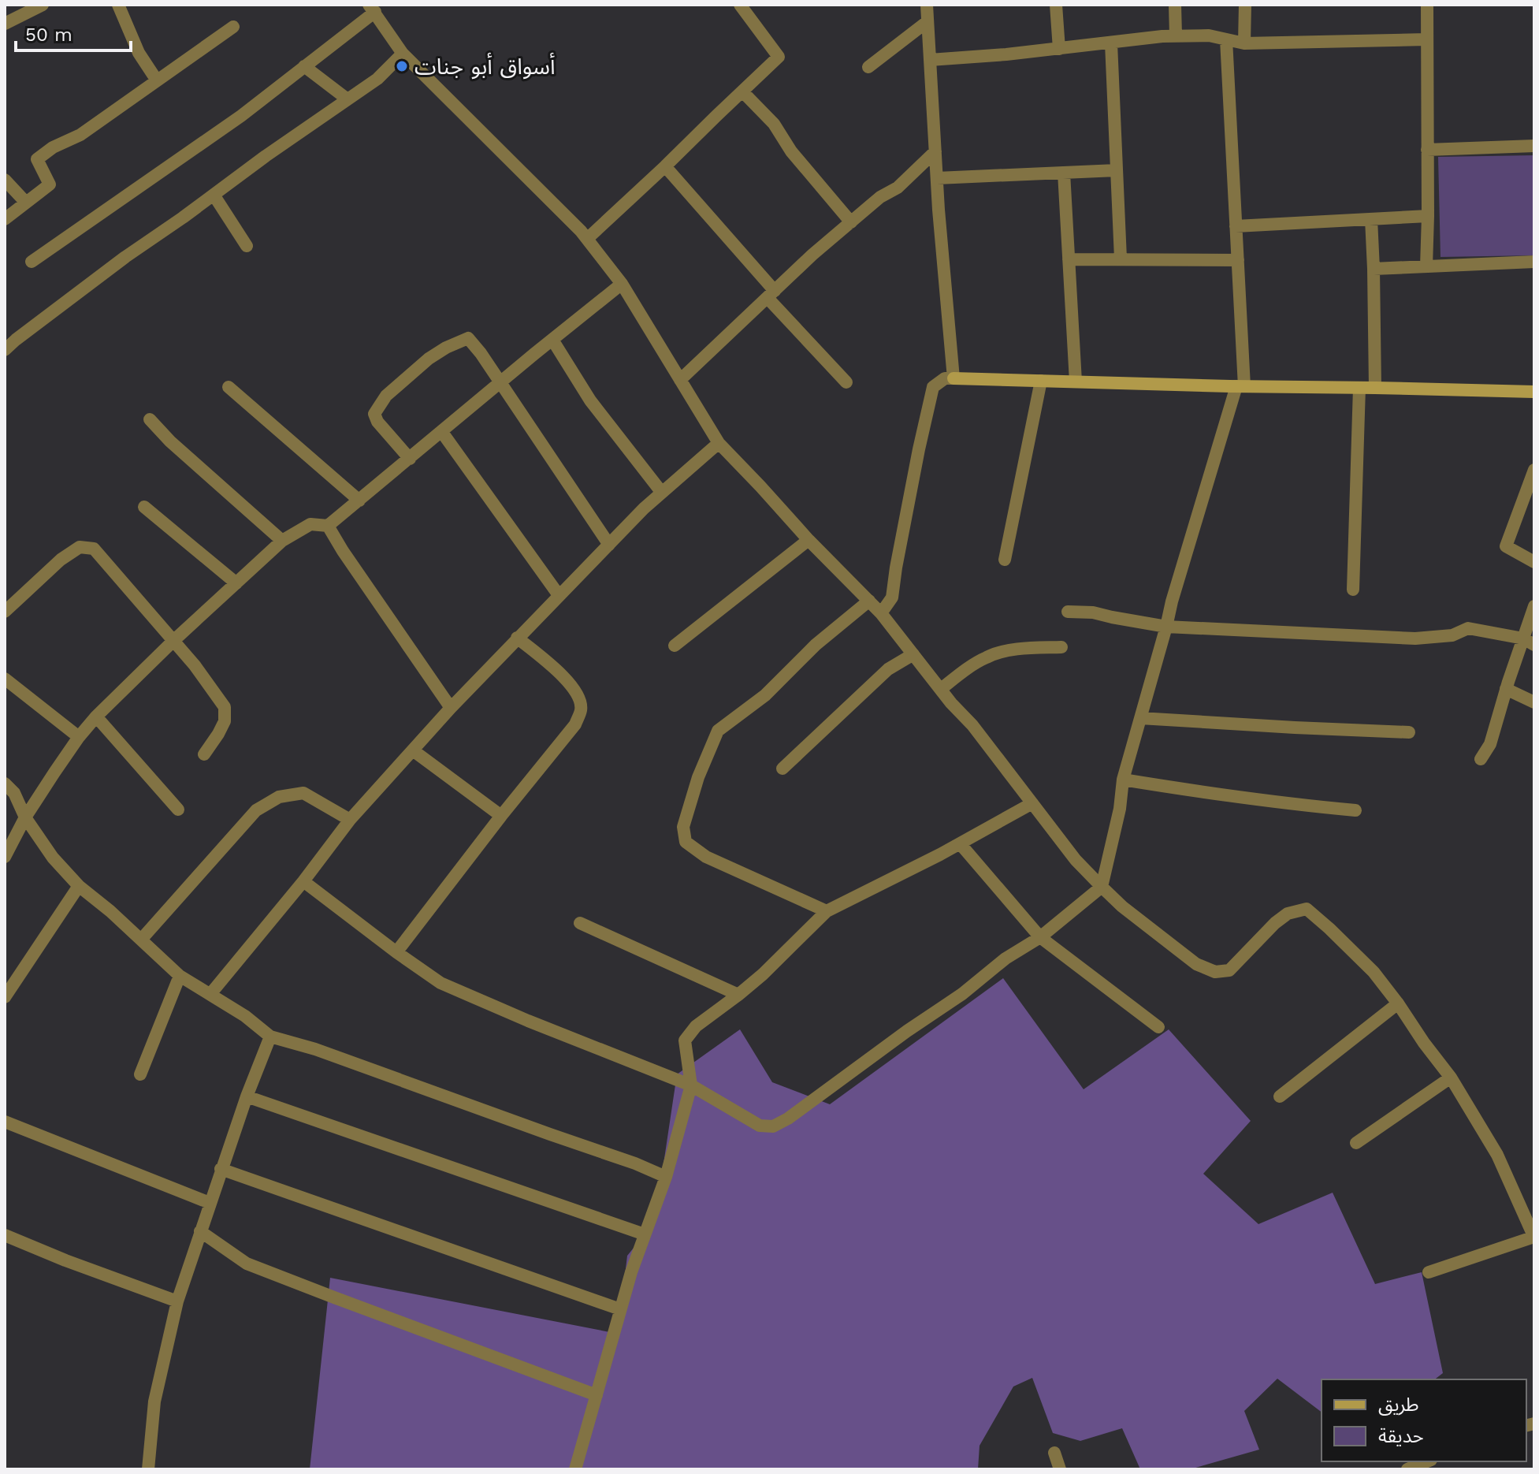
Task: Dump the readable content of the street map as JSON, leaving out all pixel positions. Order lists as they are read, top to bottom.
{
  "places": ["أسواق أبو جنات"],
  "legend": ["طريق", "حديقة"],
  "scale_bar": "50 m"
}
